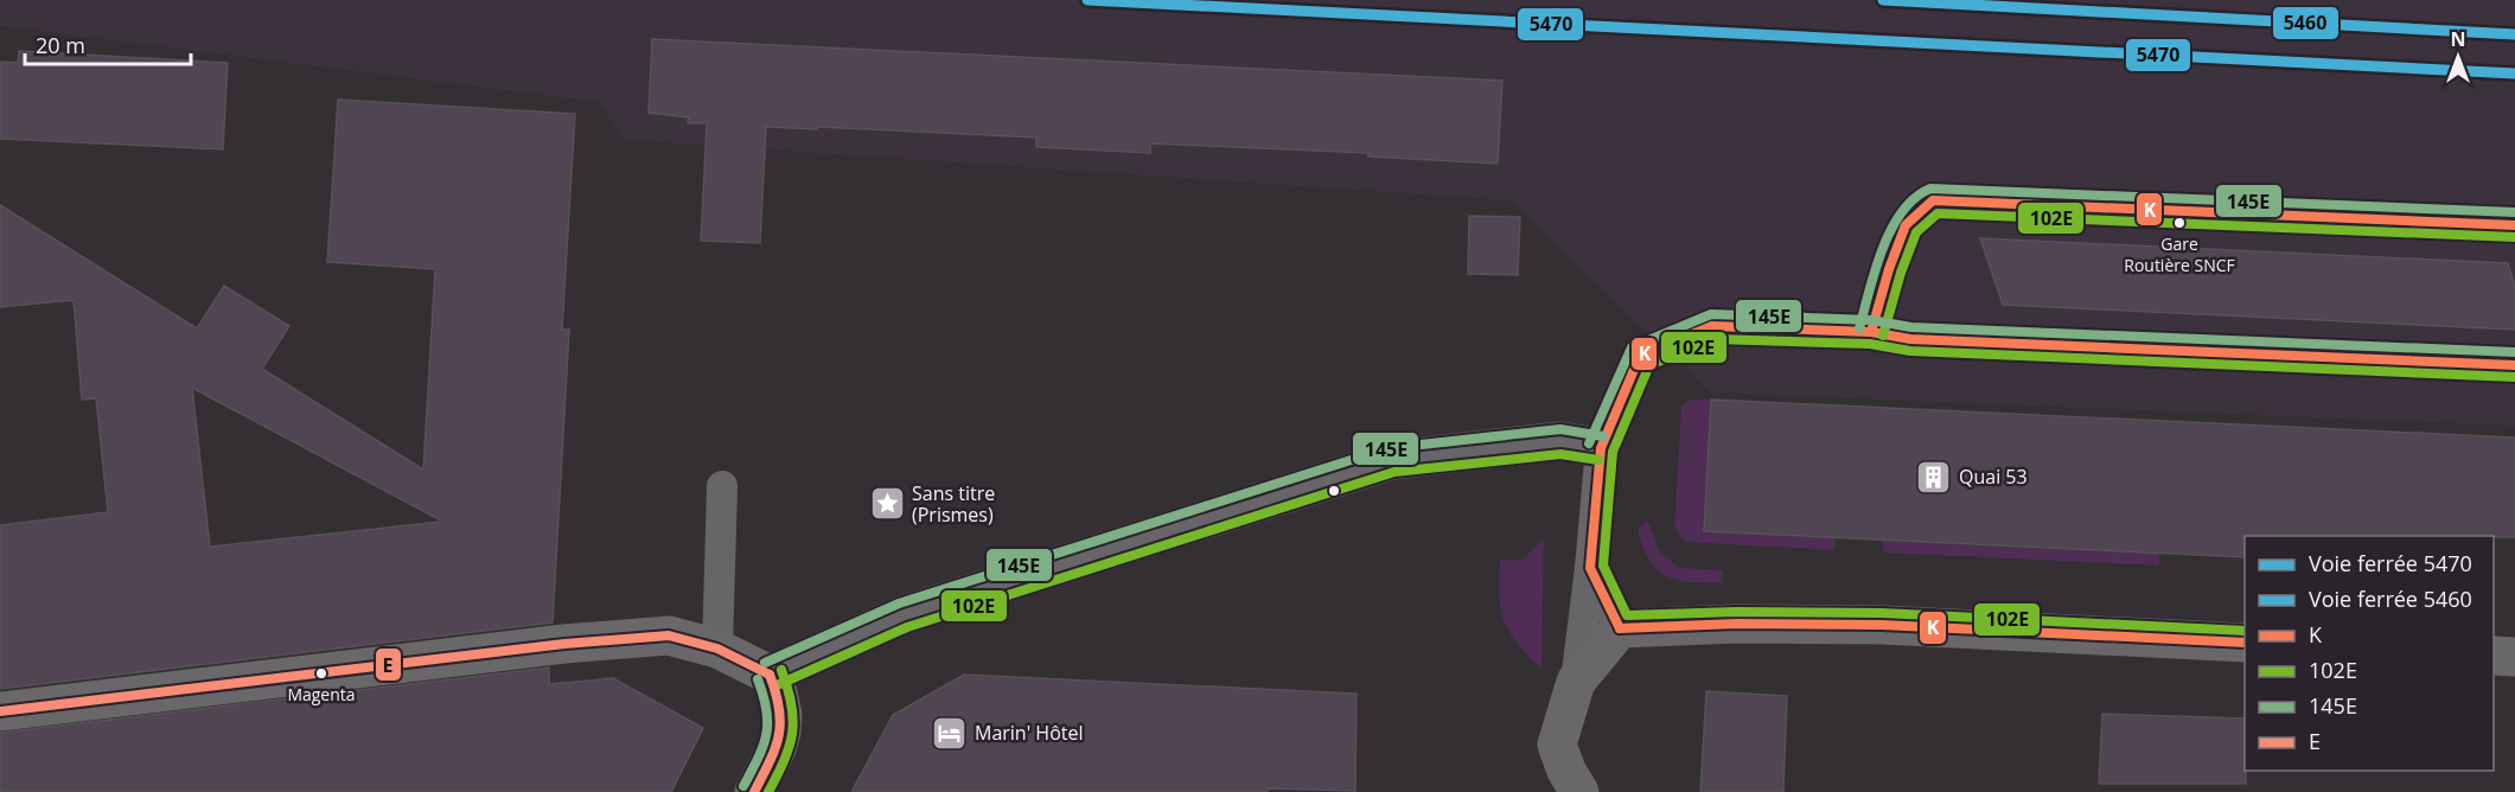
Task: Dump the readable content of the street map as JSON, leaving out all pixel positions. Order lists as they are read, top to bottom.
{
  "places": {
    "other": ["Gare Routière SNCF", "Magenta"],
    "building": ["Quai 53"],
    "place": ["Sans titre (Prismes)"],
    "hotel": ["Marin' Hôtel"]
  },
  "lines": [
    "rail line 5470",
    "rail line 5460",
    "transit line 145E",
    "transit line K",
    "transit line 102E",
    "transit line E"
  ],
  "legend": [
    "Voie ferrée 5470",
    "Voie ferrée 5460",
    "K",
    "102E",
    "145E",
    "E"
  ],
  "scale_bar": "20 m",
  "north": "top"
}
